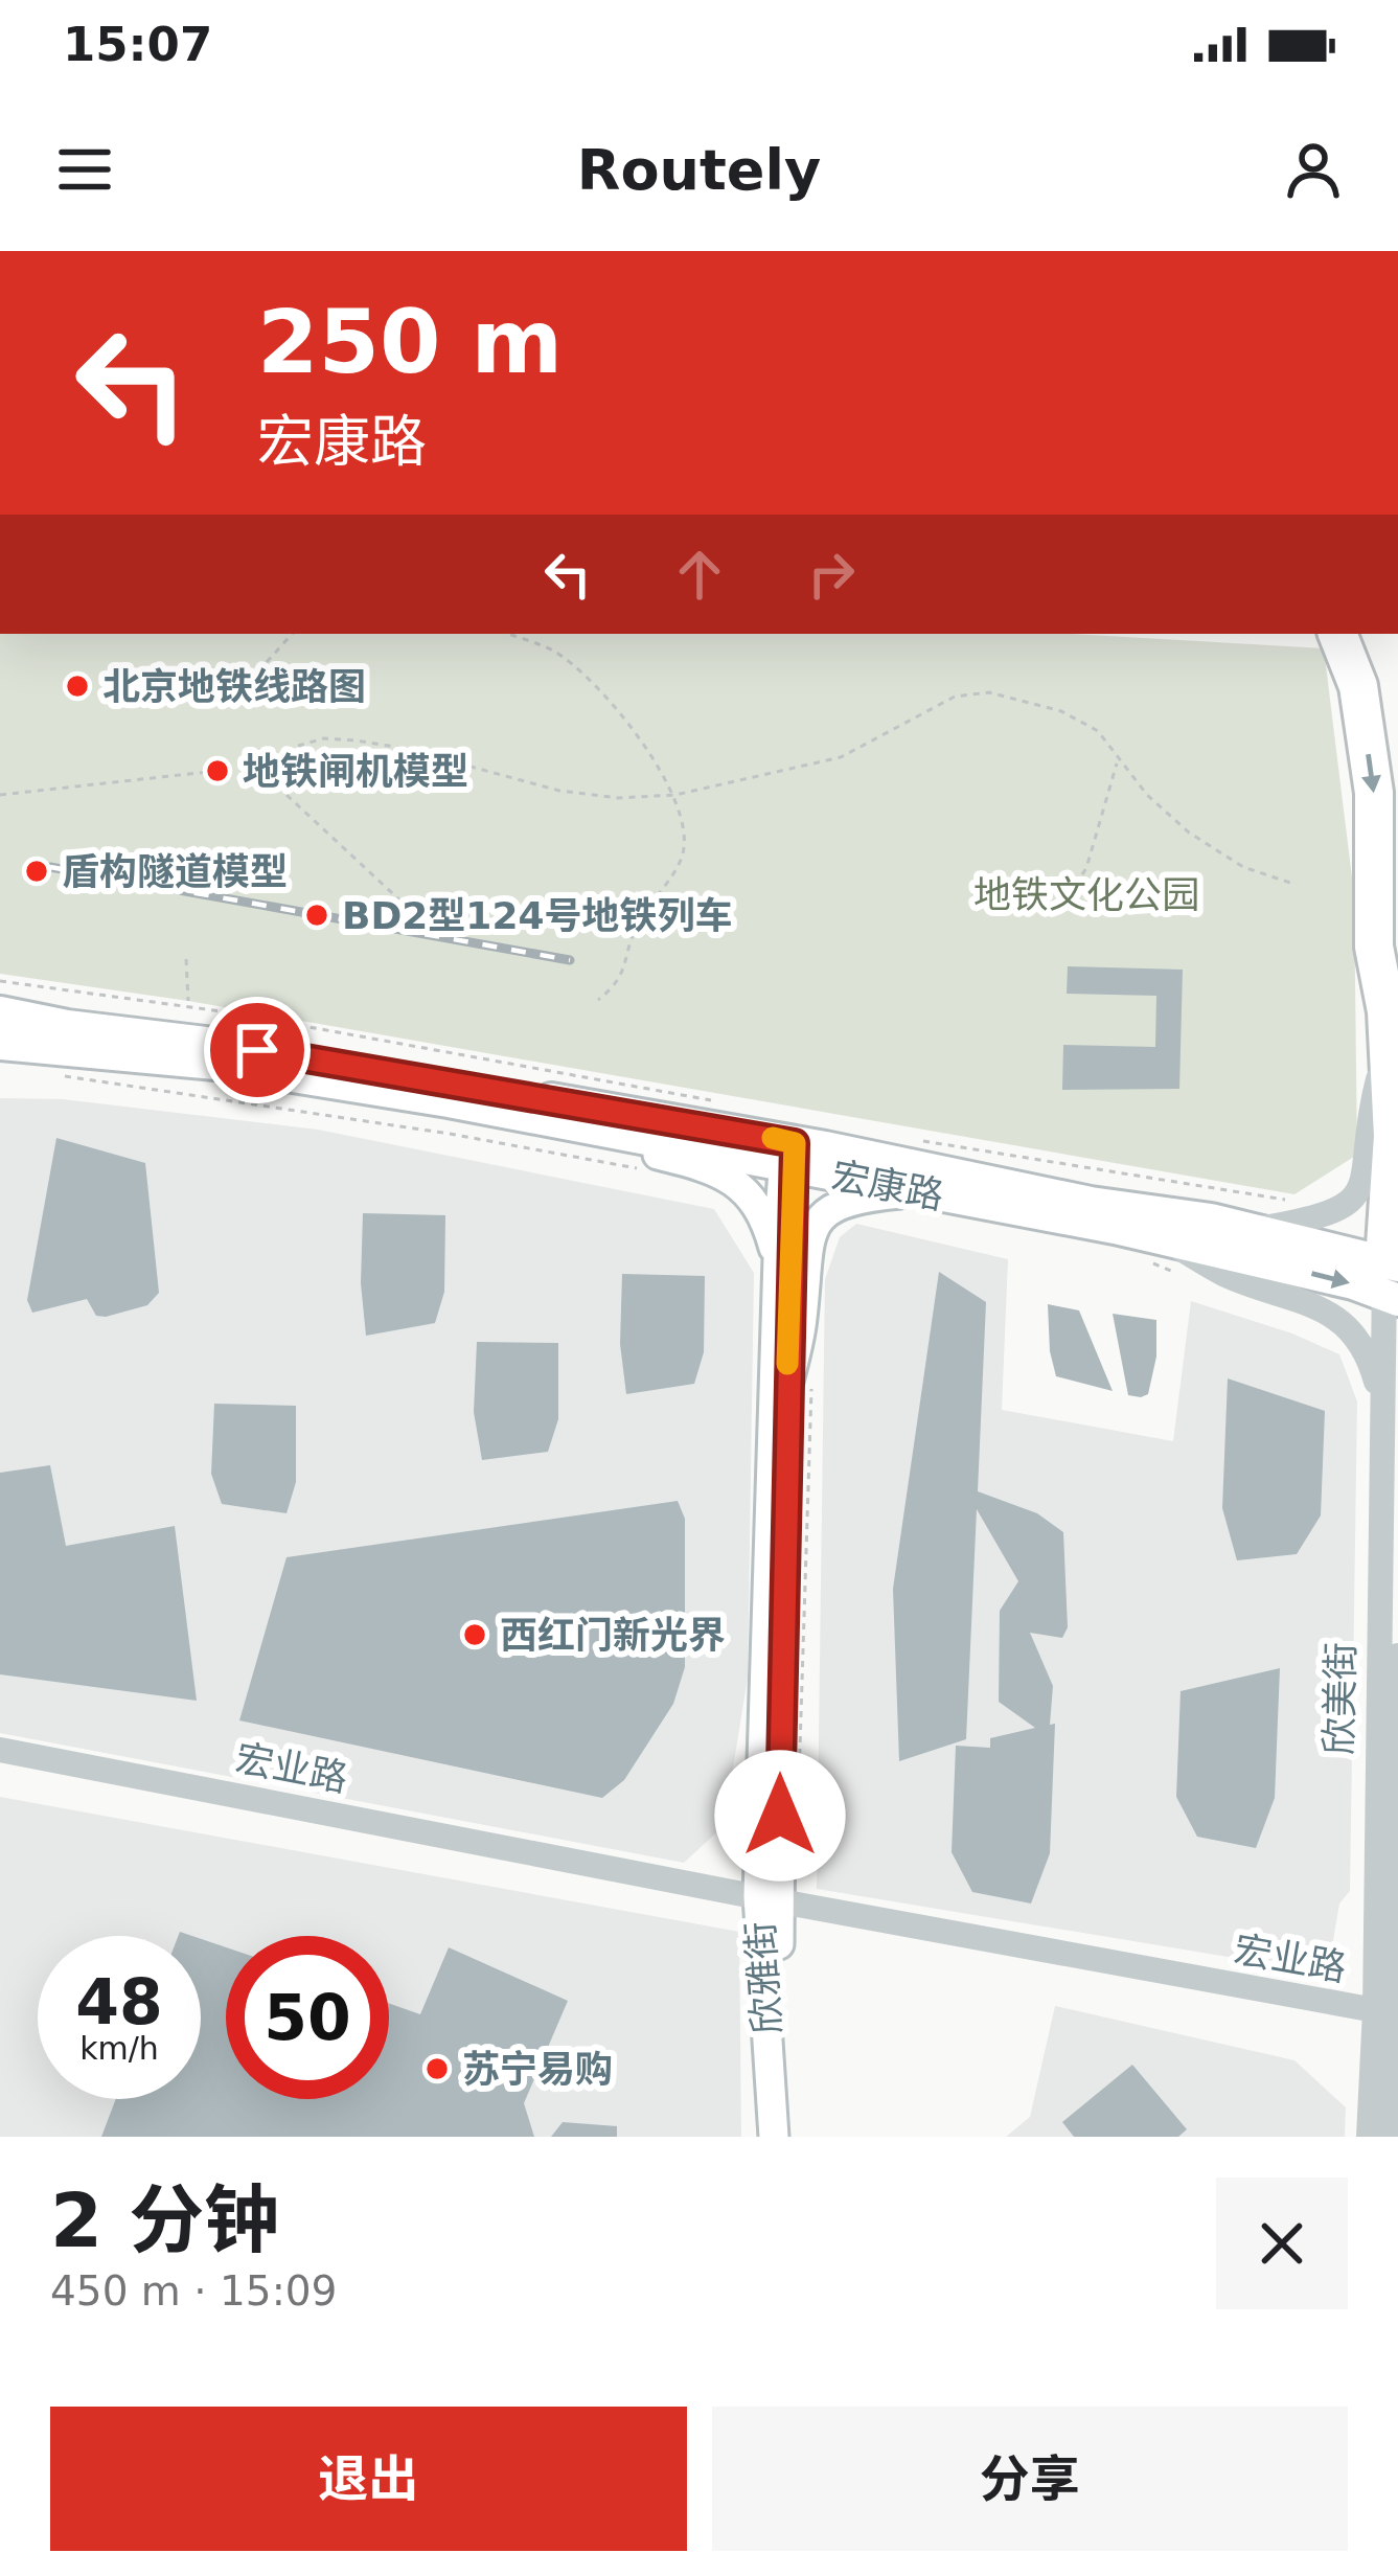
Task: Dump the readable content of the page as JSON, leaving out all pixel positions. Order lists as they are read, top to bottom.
{
  "streets": {
    "main road": ["宏康路", "欣雅街"],
    "street": ["欣美街", "宏业路"]
  },
  "crossings": [
    ["宏康路", "欣美街"],
    ["宏康路", "欣雅街"],
    ["欣美街", "宏业路"],
    ["宏业路", "欣雅街"]
  ],
  "parks": ["地铁文化公园"],
  "places": [
    "北京地铁线路图",
    "地铁闸机模型",
    "盾构隧道模型",
    "BD2型124号地铁列车",
    "西红门新光界",
    "苏宁易购"
  ],
  "page": {
    "status": "15:07",
    "header": "Routely",
    "turn": ["250 m", "宏康路"],
    "speed": "48 km/h",
    "limit": "50",
    "heading": ["2 分钟", "450 m · 15:09"],
    "buttons": ["退出", "分享"]
  }
}
